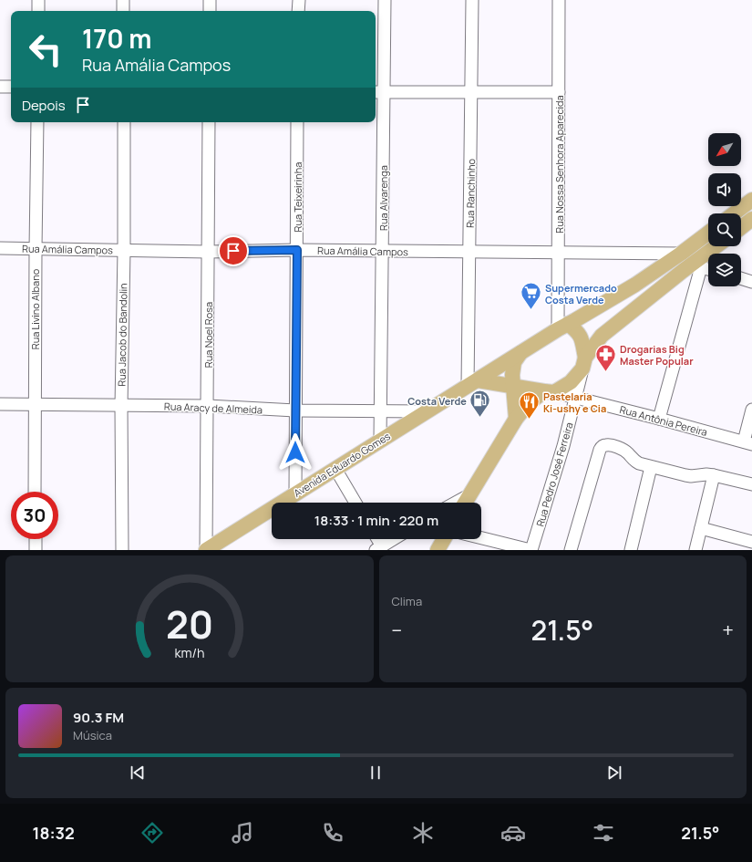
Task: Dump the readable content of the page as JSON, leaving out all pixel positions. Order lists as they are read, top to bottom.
{
  "streets": {
    "main road": ["Avenida Eduardo Gomes"],
    "street": [
      "Rua Nossa Senhora Aparecida",
      "Rua Ranchinho",
      "Rua Teixeirinha",
      "Rua Alvarenga",
      "Rua Amália Campos",
      "Rua Livino Albano",
      "Rua Jacob do Bandolin",
      "Rua Noel Rosa",
      "Rua Aracy de Almeida",
      "Rua Antônia Pereira",
      "Rua Pedro José Ferreira"
    ]
  },
  "crossings": [
    ["Rua Nossa Senhora Aparecida", "Rua Amália Campos"],
    ["Rua Nossa Senhora Aparecida", "Rua Antônia Pereira"],
    ["Rua Nossa Senhora Aparecida", "Avenida Eduardo Gomes"],
    ["Rua Nossa Senhora Aparecida", "Rua Pedro José Ferreira"],
    ["Rua Ranchinho", "Rua Amália Campos"],
    ["Rua Ranchinho", "Avenida Eduardo Gomes"],
    ["Rua Teixeirinha", "Rua Amália Campos"],
    ["Rua Teixeirinha", "Rua Aracy de Almeida"],
    ["Rua Teixeirinha", "Avenida Eduardo Gomes"],
    ["Rua Alvarenga", "Rua Amália Campos"],
    ["Rua Alvarenga", "Rua Aracy de Almeida"],
    ["Rua Alvarenga", "Avenida Eduardo Gomes"],
    ["Rua Amália Campos", "Rua Livino Albano"],
    ["Rua Amália Campos", "Rua Jacob do Bandolin"],
    ["Rua Amália Campos", "Rua Noel Rosa"],
    ["Rua Livino Albano", "Rua Aracy de Almeida"],
    ["Rua Jacob do Bandolin", "Rua Aracy de Almeida"],
    ["Rua Noel Rosa", "Rua Aracy de Almeida"],
    ["Rua Noel Rosa", "Avenida Eduardo Gomes"],
    ["Rua Aracy de Almeida", "Avenida Eduardo Gomes"],
    ["Rua Antônia Pereira", "Avenida Eduardo Gomes"],
    ["Rua Antônia Pereira", "Rua Pedro José Ferreira"],
    ["Avenida Eduardo Gomes", "Rua Pedro José Ferreira"]
  ],
  "places": {
    "supermarket": ["Supermercado Costa Verde"],
    "pharmacy": ["Drogarias Big Master Popular"],
    "fuel station": ["Costa Verde"],
    "restaurant": ["Pastelaria Ki-ushy e Cia"]
  },
  "north": "bottom left",
  "page": {
    "turn": ["170 m", "Rua Amália Campos"],
    "then": "Depois",
    "limit": "30",
    "trip": "18:33 · 1 min · 220 m",
    "tile": "Clima",
    "heat": ["−", "21.5°", "+"],
    "song": ["90.3 FM", "Música"],
    "tabs": ["18:32", "21.5°"],
    "gauge": ["20", "km/h"]
  }
}
